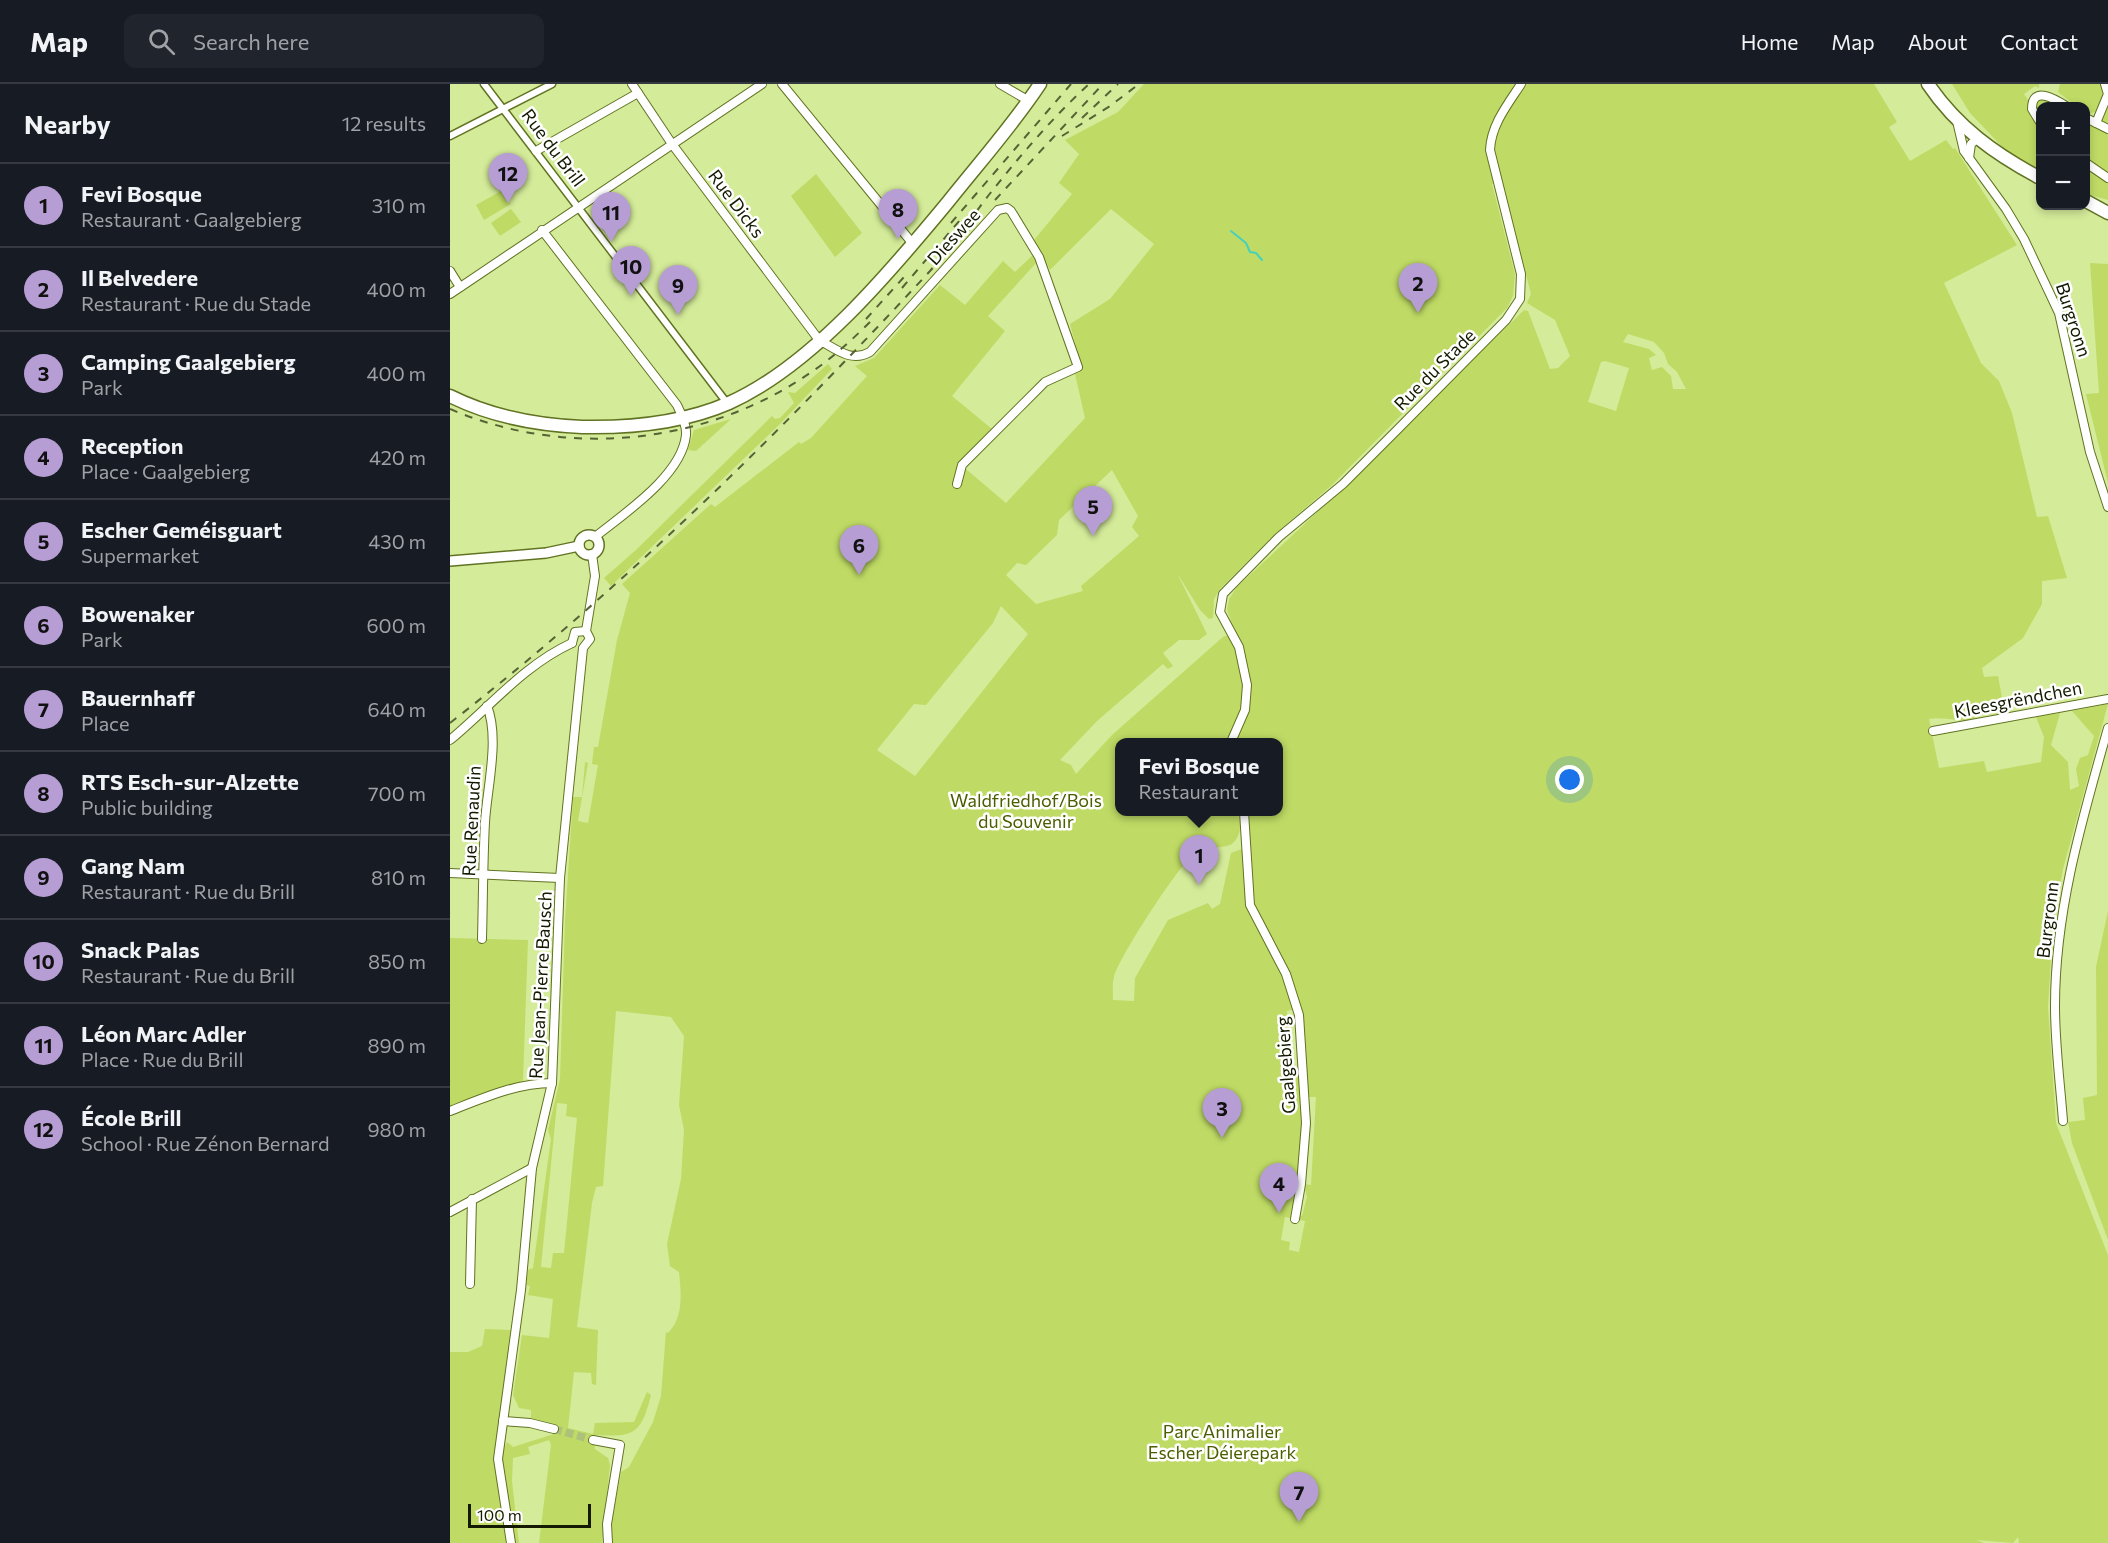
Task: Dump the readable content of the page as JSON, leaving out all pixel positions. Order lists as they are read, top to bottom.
{
  "streets": {
    "street": [
      "Rue du Brill",
      "Rue Dicks",
      "Dieswee",
      "Burgronn",
      "Rue du Stade",
      "Kleesgrëndchen",
      "Rue Renaudin",
      "Rue Jean-Pierre Bausch",
      "Gaalgebierg"
    ]
  },
  "crossings": [
    ["Rue Dicks", "Dieswee"]
  ],
  "parks": ["Waldfriedhof/Bois du Souvenir", "Parc Animalier Escher Déierepark"],
  "scale_bar": "100 m",
  "page": {
    "header": "Map",
    "search": "Search here",
    "nav": [
      "Home",
      "Map",
      "About",
      "Contact"
    ],
    "heading": ["Nearby", "12 results"],
    "map_buttons": ["+", "−"],
    "pins": [
      "12",
      "8",
      "11",
      "10",
      "2",
      "9",
      "5",
      "6",
      "1",
      "3",
      "4",
      "7"
    ],
    "list": [
      {
        "mark": "1",
        "name": "Fevi Bosque",
        "note": "Restaurant · Gaalgebierg",
        "value": "310 m"
      },
      {
        "mark": "2",
        "name": "Il Belvedere",
        "note": "Restaurant · Rue du Stade",
        "value": "400 m"
      },
      {
        "mark": "3",
        "name": "Camping Gaalgebierg",
        "note": "Park",
        "value": "400 m"
      },
      {
        "mark": "4",
        "name": "Reception",
        "note": "Place · Gaalgebierg",
        "value": "420 m"
      },
      {
        "mark": "5",
        "name": "Escher Geméisguart",
        "note": "Supermarket",
        "value": "430 m"
      },
      {
        "mark": "6",
        "name": "Bowenaker",
        "note": "Park",
        "value": "600 m"
      },
      {
        "mark": "7",
        "name": "Bauernhaff",
        "note": "Place",
        "value": "640 m"
      },
      {
        "mark": "8",
        "name": "RTS Esch-sur-Alzette",
        "note": "Public building",
        "value": "700 m"
      },
      {
        "mark": "9",
        "name": "Gang Nam",
        "note": "Restaurant · Rue du Brill",
        "value": "810 m"
      },
      {
        "mark": "10",
        "name": "Snack Palas",
        "note": "Restaurant · Rue du Brill",
        "value": "850 m"
      },
      {
        "mark": "11",
        "name": "Léon Marc Adler",
        "note": "Place · Rue du Brill",
        "value": "890 m"
      },
      {
        "mark": "12",
        "name": "École Brill",
        "note": "School · Rue Zénon Bernard",
        "value": "980 m"
      }
    ],
    "popup": ["Fevi Bosque", "Restaurant"],
    "scale": "100 m"
  }
}
